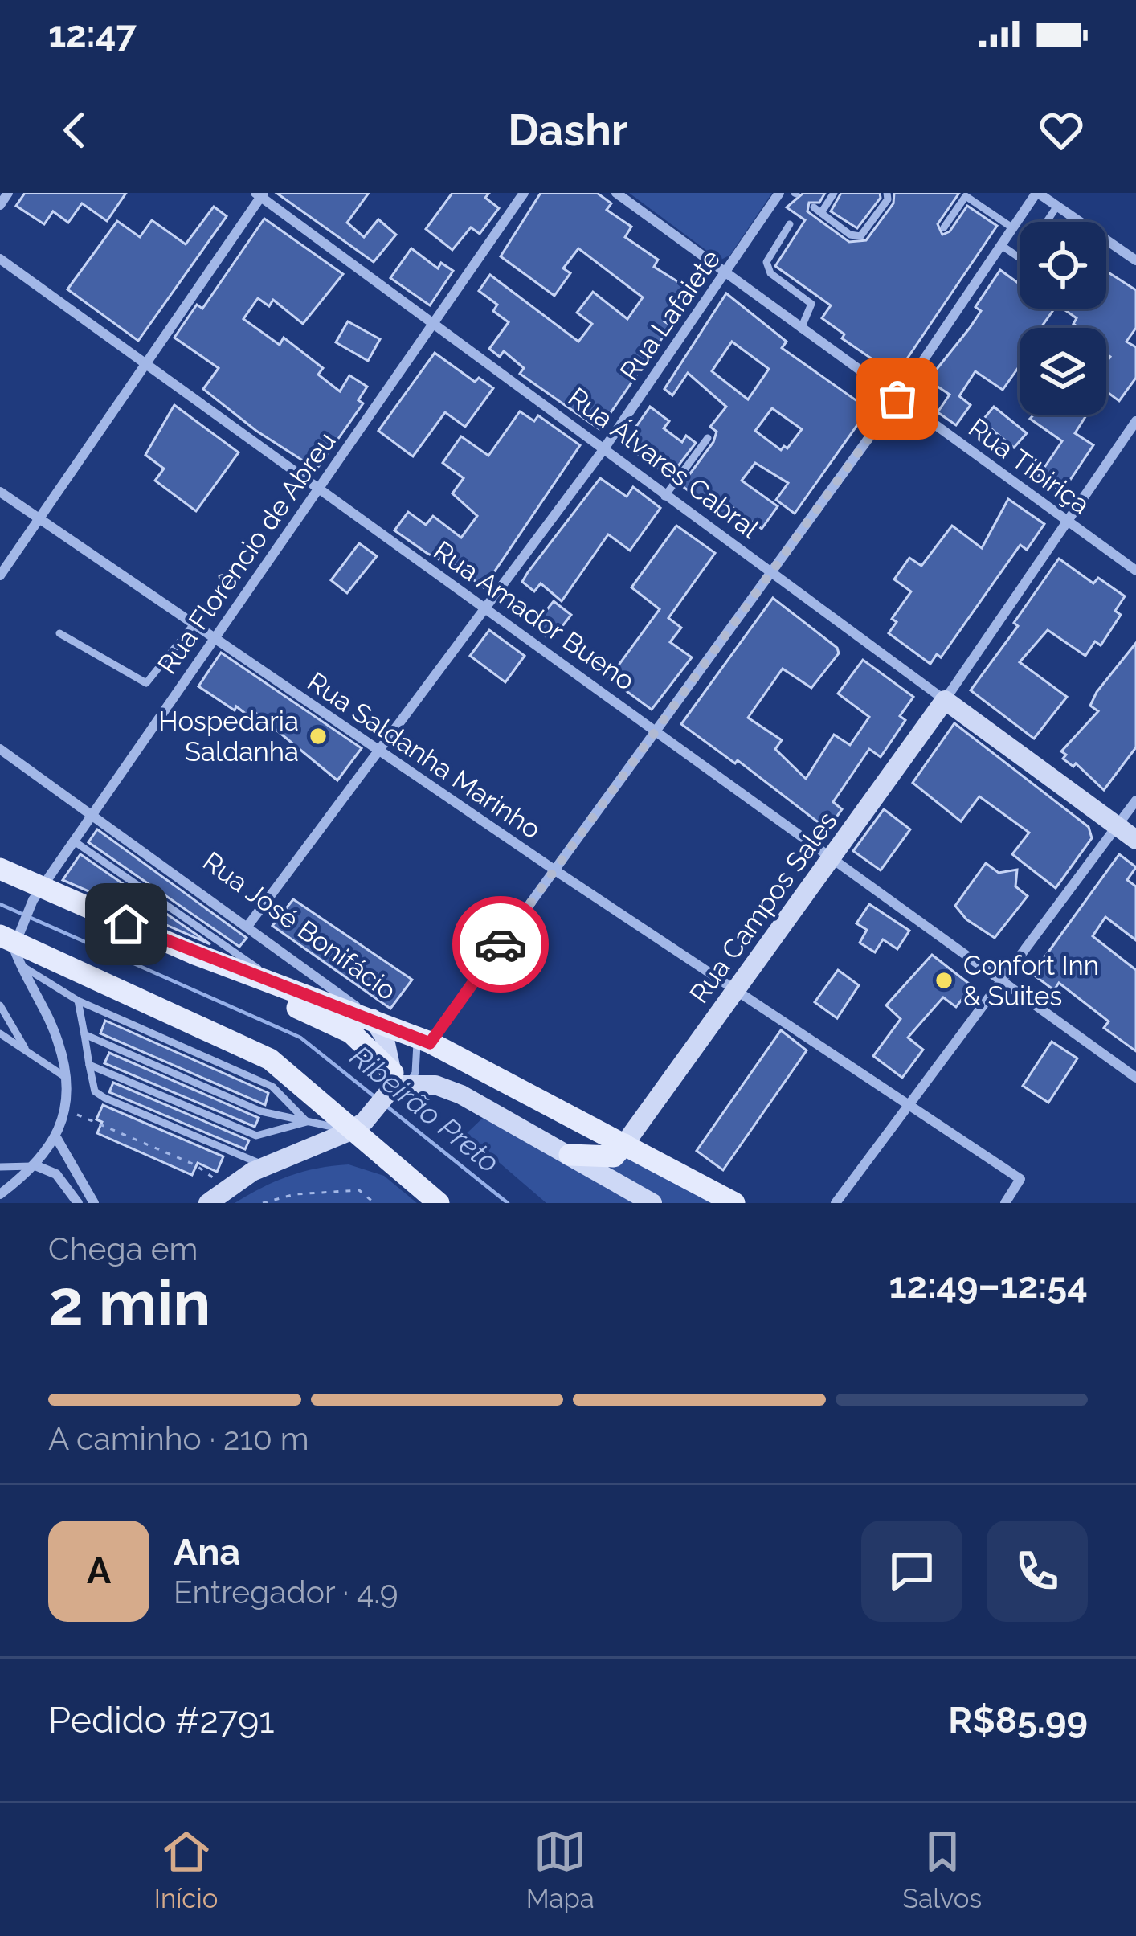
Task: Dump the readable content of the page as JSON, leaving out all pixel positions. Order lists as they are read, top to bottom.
{
  "streets": {
    "main road": ["Rua Álvares Cabral", "Rua Campos Sales", "Rua José Bonifácio"],
    "street": [
      "Rua Lafaiete",
      "Rua Tibiriça",
      "Rua Florêncio de Abreu",
      "Rua Amador Bueno",
      "Rua Saldanha Marinho"
    ]
  },
  "crossings": [
    ["Rua Lafaiete", "Rua Álvares Cabral"],
    ["Rua Lafaiete", "Rua Tibiriça"],
    ["Rua Lafaiete", "Rua Amador Bueno"],
    ["Rua Lafaiete", "Rua Saldanha Marinho"],
    ["Rua Lafaiete", "Rua José Bonifácio"],
    ["Rua Álvares Cabral", "Rua Florêncio de Abreu"],
    ["Rua Álvares Cabral", "Rua Campos Sales"],
    ["Rua Florêncio de Abreu", "Rua Amador Bueno"],
    ["Rua Florêncio de Abreu", "Rua Saldanha Marinho"],
    ["Rua Florêncio de Abreu", "Rua José Bonifácio"],
    ["Rua Amador Bueno", "Rua Campos Sales"],
    ["Rua Saldanha Marinho", "Rua Campos Sales"],
    ["Rua Campos Sales", "Rua José Bonifácio"]
  ],
  "water": ["Ribeirão Preto"],
  "places": ["Hospedaria Saldanha", "Confort Inn & Suites"],
  "page": {
    "status": "12:47",
    "header": "Dashr",
    "heading": ["2 min", "Chega em", "12:49–12:54"],
    "panel": [
      "Ana",
      "Entregador · 4.9",
      "Pedido #2791",
      "R$85.99"
    ],
    "bar": "A caminho · 210 m",
    "round": "A",
    "tabs": ["Início", "Mapa", "Salvos"]
  }
}
